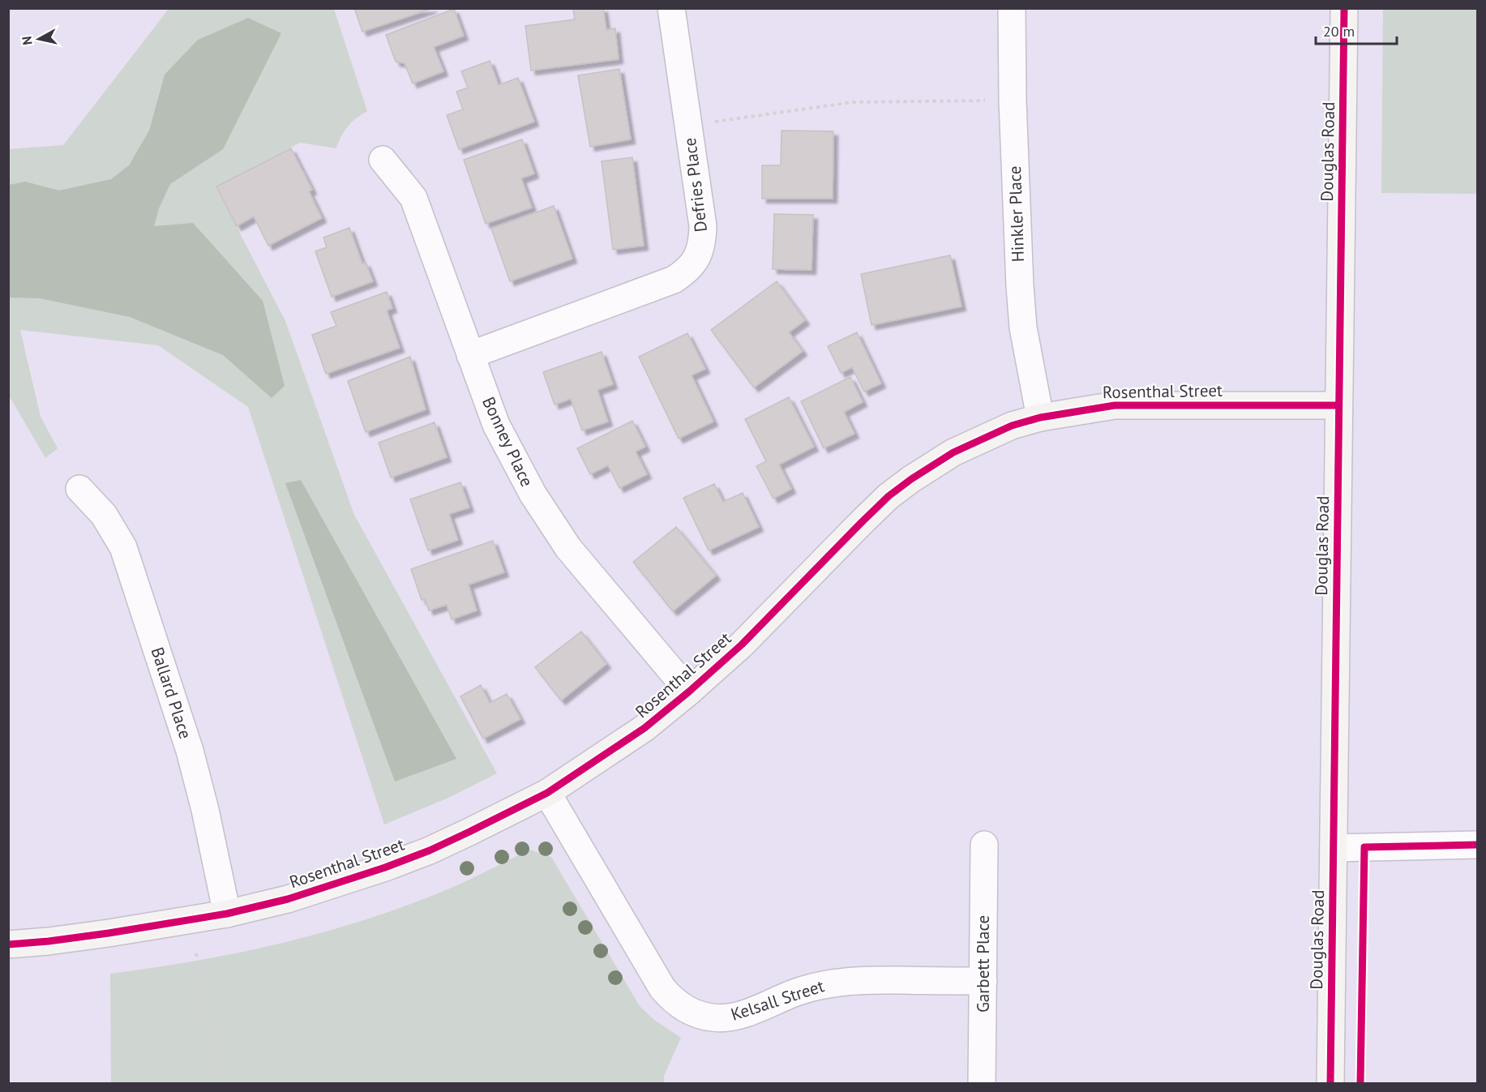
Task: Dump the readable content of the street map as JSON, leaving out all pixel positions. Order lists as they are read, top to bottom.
{
  "streets": {
    "street": [
      "Douglas Road",
      "Defries Place",
      "Hinkler Place",
      "Rosenthal Street",
      "Bonney Place",
      "Ballard Place",
      "Garbett Place",
      "Kelsall Street"
    ]
  },
  "crossings": [
    ["Douglas Road", "Rosenthal Street"],
    ["Defries Place", "Bonney Place"],
    ["Hinkler Place", "Rosenthal Street"],
    ["Rosenthal Street", "Bonney Place"],
    ["Rosenthal Street", "Ballard Place"],
    ["Rosenthal Street", "Kelsall Street"],
    ["Garbett Place", "Kelsall Street"]
  ],
  "scale_bar": "20 m",
  "north": "left"
}
